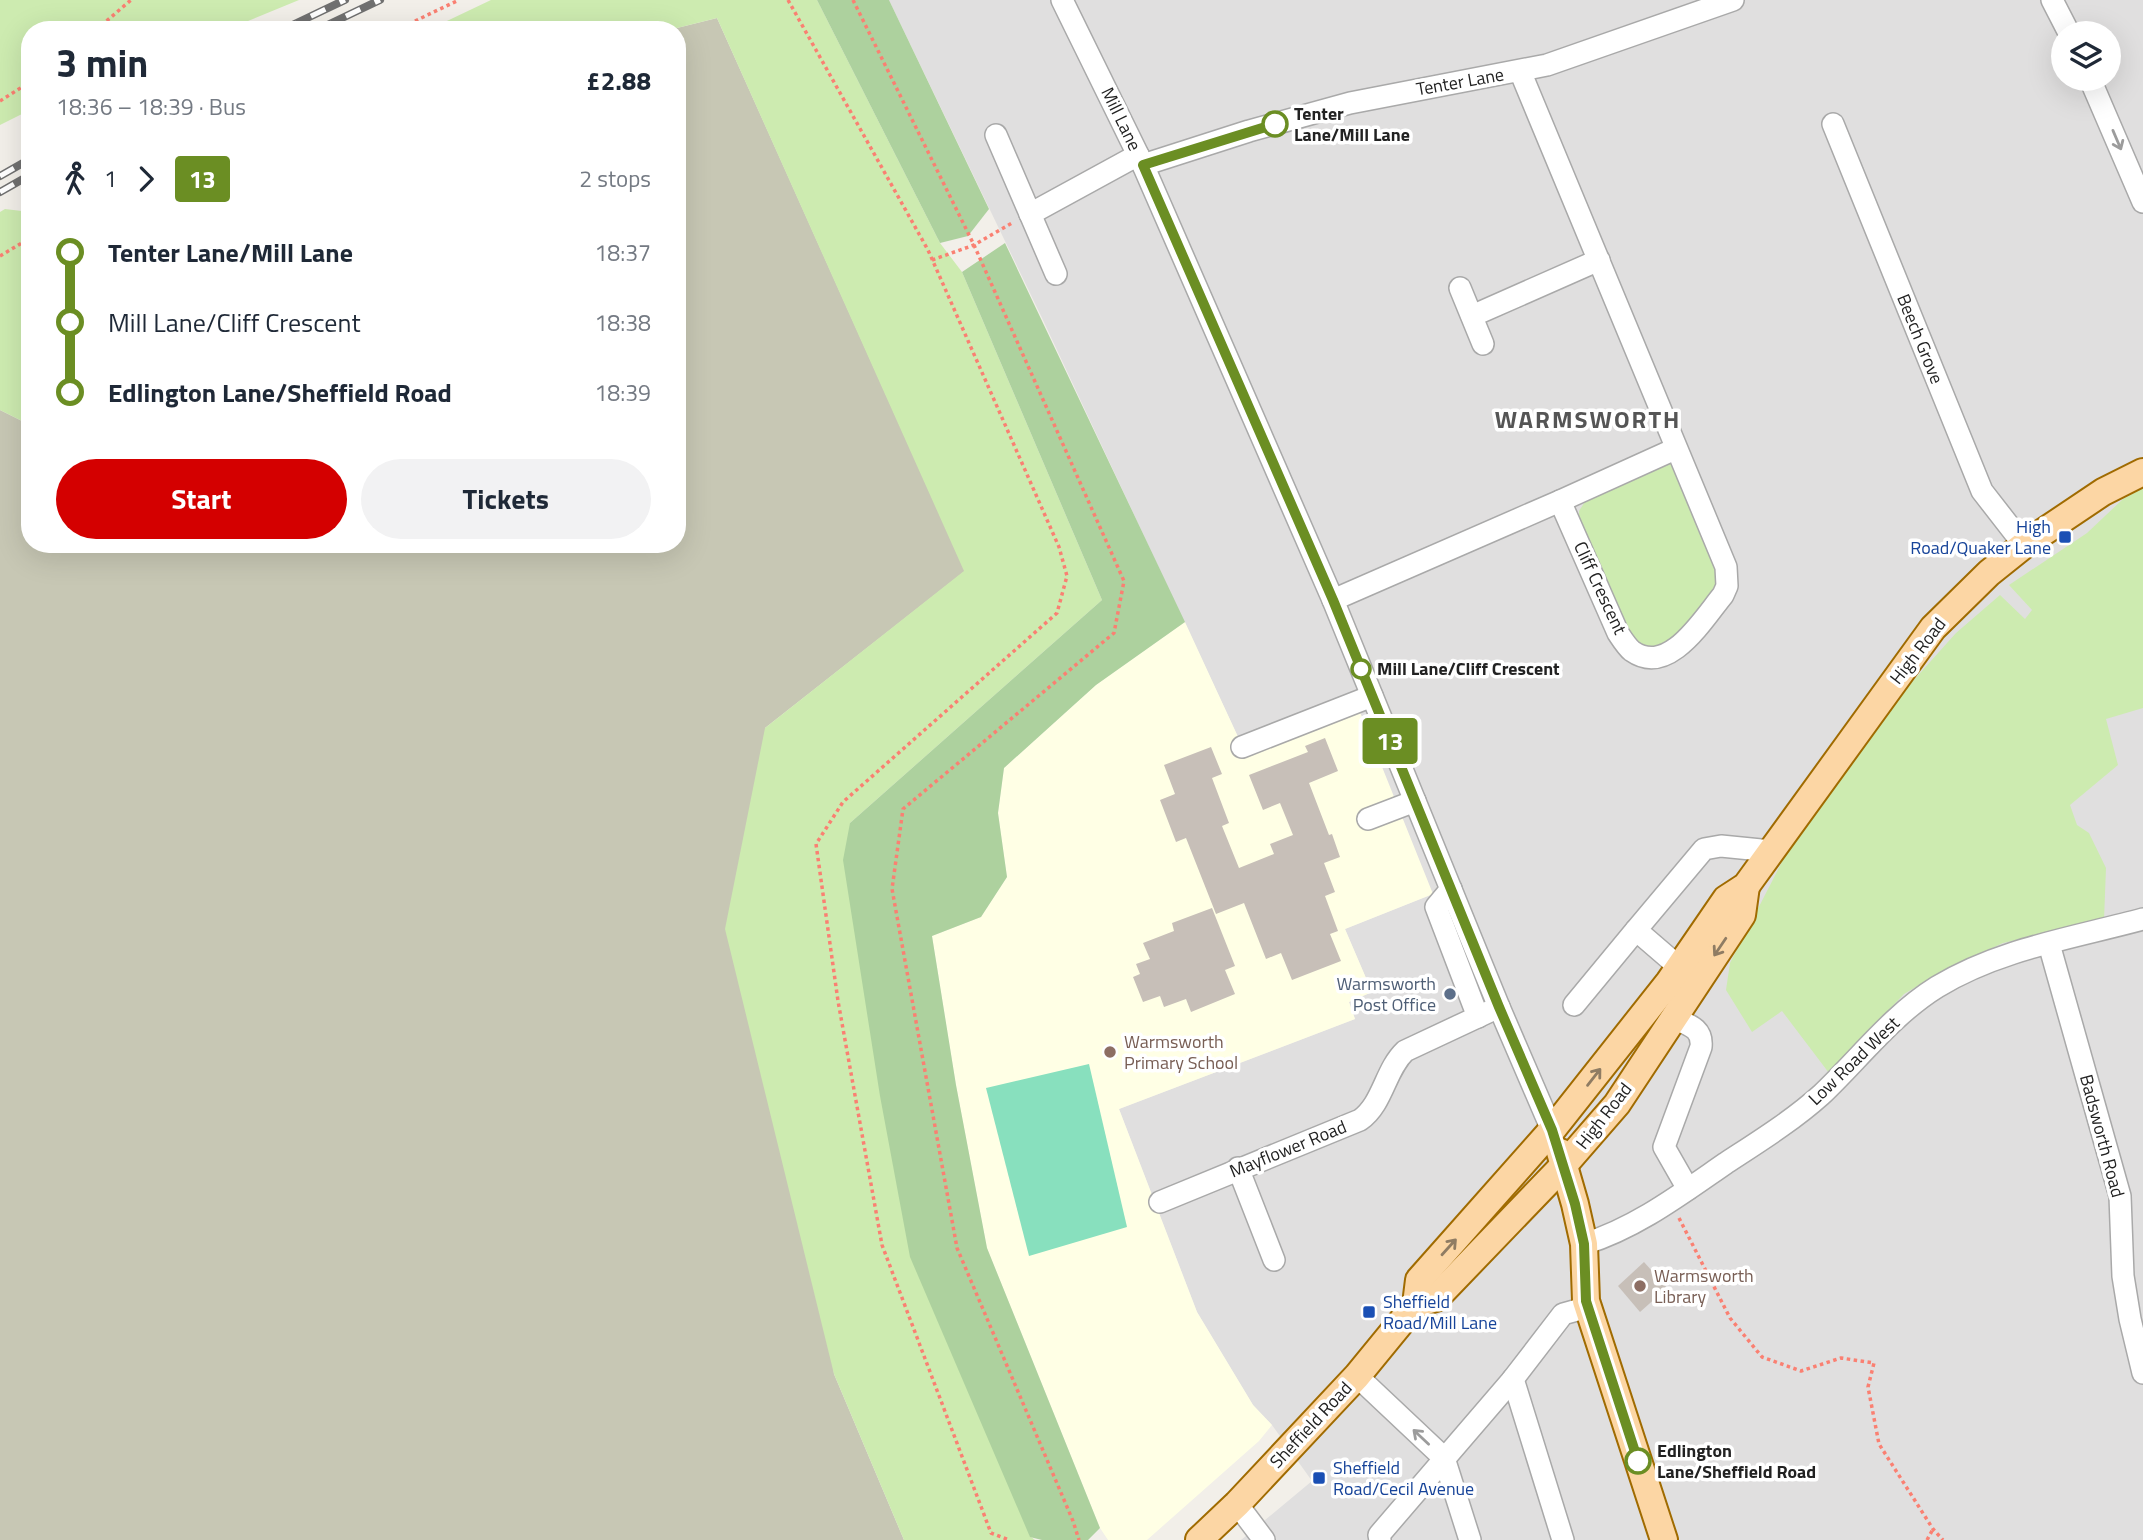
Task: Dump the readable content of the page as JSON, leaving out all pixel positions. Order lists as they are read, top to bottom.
{
  "streets": {
    "main road": ["High Road", "Sheffield Road"],
    "street": [
      "Tenter Lane",
      "Mill Lane",
      "Beech Grove",
      "Cliff Crescent",
      "Low Road West",
      "Badsworth Road",
      "Mayflower Road"
    ]
  },
  "crossings": [
    ["Tenter Lane", "Mill Lane"],
    ["Tenter Lane", "Cliff Crescent"],
    ["Mill Lane", "High Road"],
    ["Mill Lane", "Mayflower Road"],
    ["Mill Lane", "Sheffield Road"],
    ["Beech Grove", "High Road"],
    ["High Road", "Sheffield Road"],
    ["Low Road West", "Badsworth Road"]
  ],
  "districts": ["WARMSWORTH"],
  "places": {
    "other": [
      "Tenter Lane/Mill Lane",
      "Mill Lane/Cliff Crescent",
      "Warmsworth Post Office",
      "Warmsworth Primary School",
      "Warmsworth Library",
      "Edlington Lane/Sheffield Road"
    ],
    "transit": ["High Road/Quaker Lane", "Sheffield Road/Mill Lane", "Sheffield Road/Cecil Avenue"]
  },
  "lines": ["bus line 13"],
  "page": {
    "on_map": "13",
    "heading": ["3 min", "18:36 – 18:39 · Bus", "£2.88"],
    "legs": ["1", "13", "2 stops"],
    "list": [
      {
        "name": "Tenter Lane/Mill Lane",
        "value": "18:37"
      },
      {
        "name": "Mill Lane/Cliff Crescent",
        "value": "18:38"
      },
      {
        "name": "Edlington Lane/Sheffield Road",
        "value": "18:39"
      }
    ],
    "buttons": ["Start", "Tickets"]
  }
}
